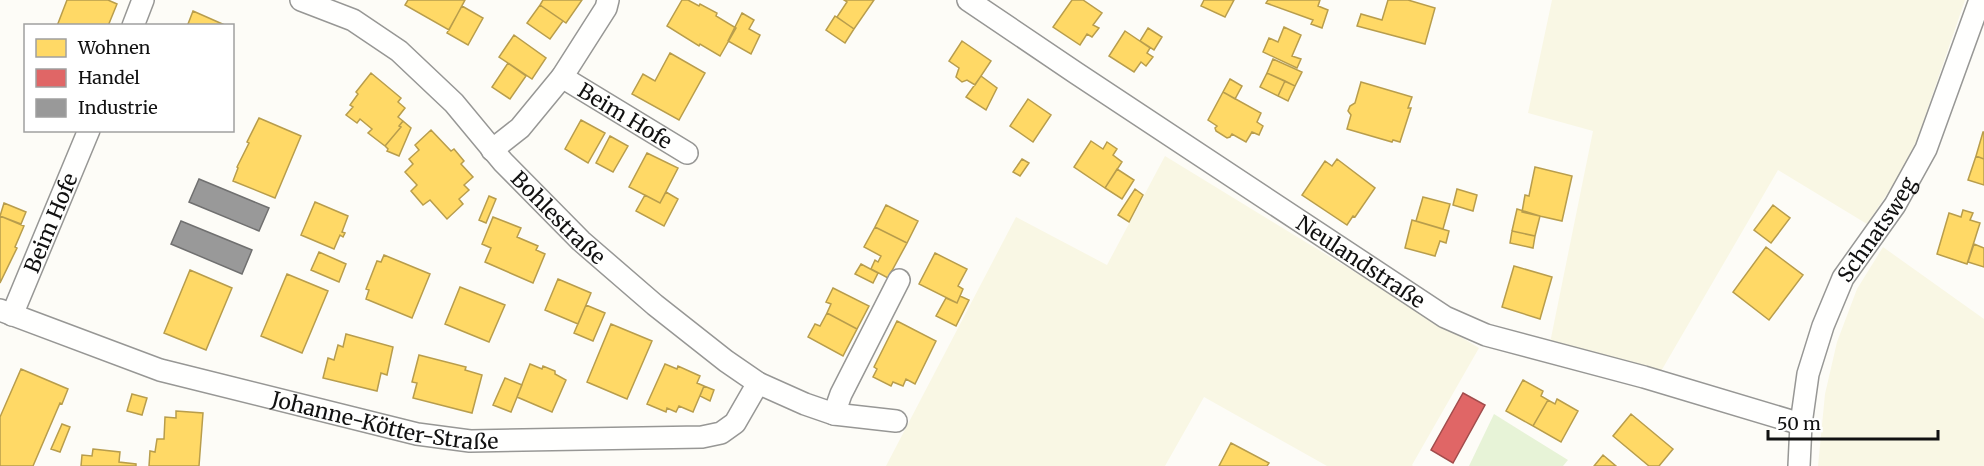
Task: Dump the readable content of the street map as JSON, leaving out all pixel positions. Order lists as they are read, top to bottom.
{
  "streets": {
    "street": [
      "Beim Hofe",
      "Bohlestraße",
      "Schnatsweg",
      "Neulandstraße",
      "Johanne-Kötter-Straße"
    ]
  },
  "crossings": [
    ["Beim Hofe", "Bohlestraße"],
    ["Beim Hofe", "Johanne-Kötter-Straße"],
    ["Bohlestraße", "Johanne-Kötter-Straße"],
    ["Schnatsweg", "Neulandstraße"]
  ],
  "legend": ["Wohnen", "Handel", "Industrie"],
  "scale_bar": "50 m"
}
